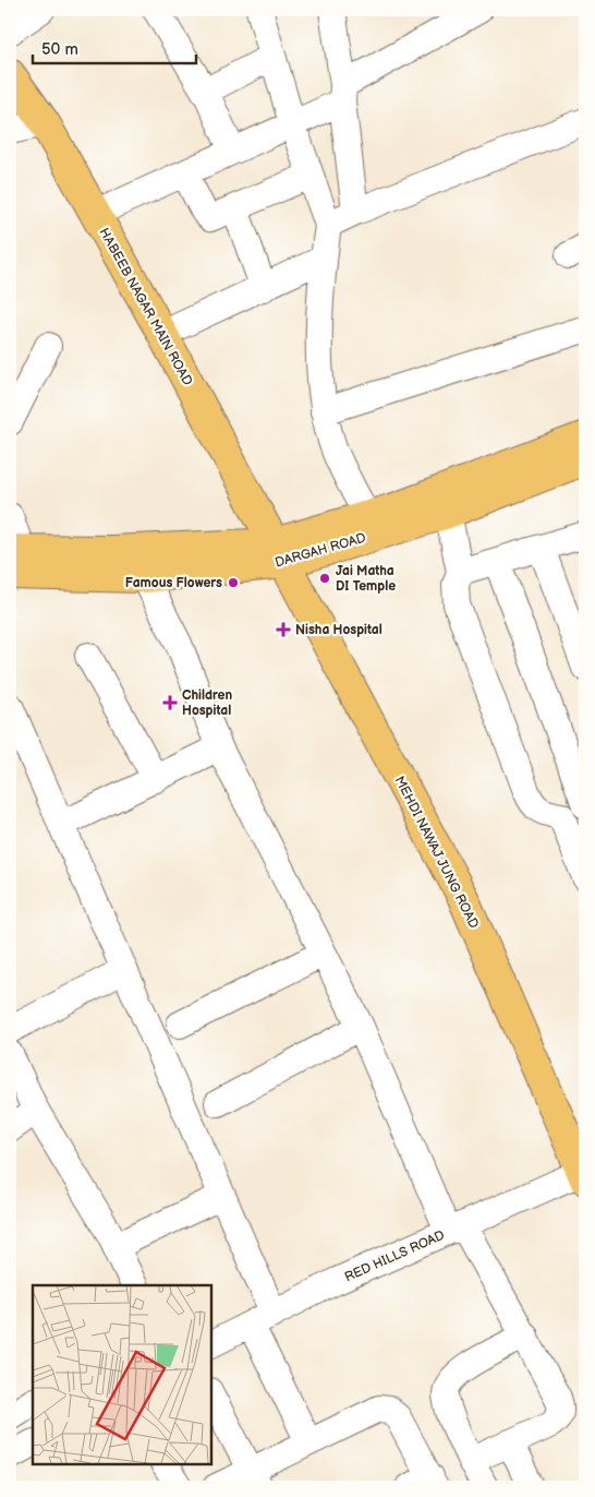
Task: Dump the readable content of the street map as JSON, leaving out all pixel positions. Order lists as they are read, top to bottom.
{
  "streets": {
    "main road": ["HABEEB NAGAR MAIN ROAD", "DARGAH ROAD", "MEHDI NAWAJ JUNG ROAD"],
    "street": ["RED HILLS ROAD"]
  },
  "crossings": [
    ["HABEEB NAGAR MAIN ROAD", "DARGAH ROAD"],
    ["HABEEB NAGAR MAIN ROAD", "MEHDI NAWAJ JUNG ROAD"],
    ["DARGAH ROAD", "MEHDI NAWAJ JUNG ROAD"],
    ["MEHDI NAWAJ JUNG ROAD", "RED HILLS ROAD"]
  ],
  "places": {
    "other": ["Jai Matha DI Temple", "Famous Flowers"],
    "health": ["Nisha Hospital", "Children Hospital"]
  },
  "scale_bar": "50 m"
}
